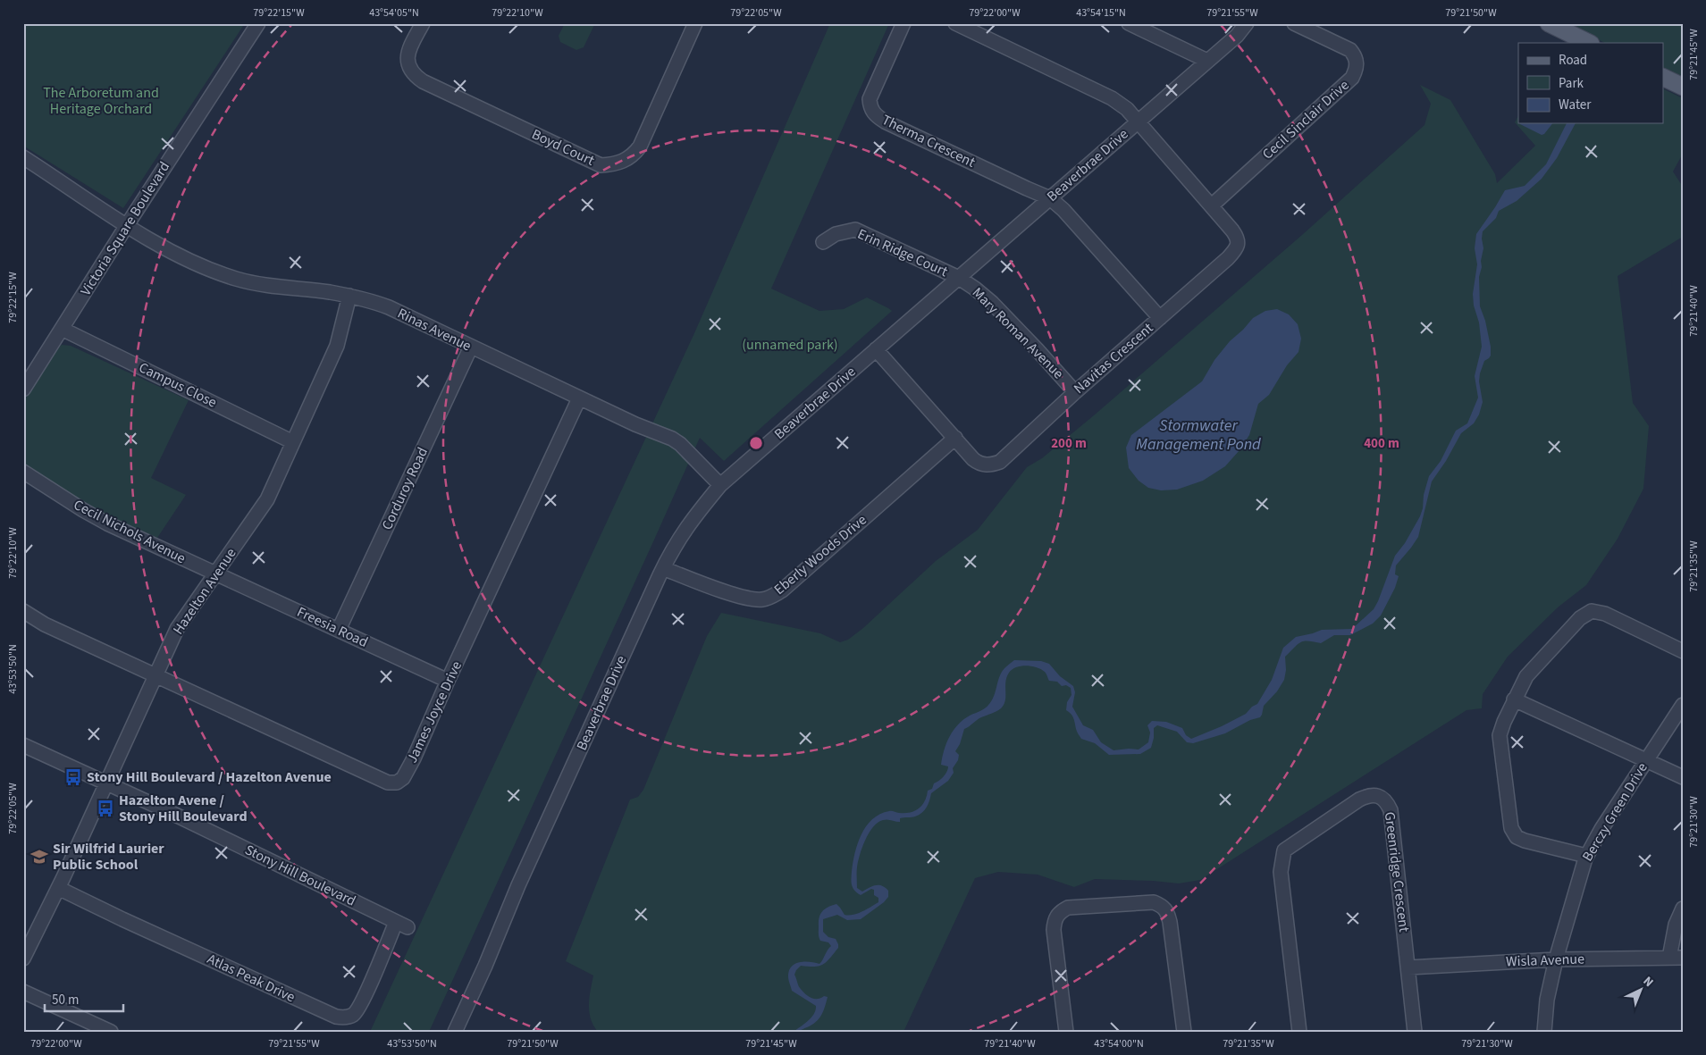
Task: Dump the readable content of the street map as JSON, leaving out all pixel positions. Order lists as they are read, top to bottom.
{
  "streets": {
    "street": [
      "Cecil Sinclair Drive",
      "Therma Crescent",
      "Boyd Court",
      "Beaverbrae Drive",
      "Victoria Square Boulevard",
      "Erin Ridge Court",
      "Rinas Avenue",
      "Mary Roman Avenue",
      "Navitas Crescent",
      "Campus Close",
      "Corduroy Road",
      "Cecil Nichols Avenue",
      "Eberly Woods Drive",
      "Hazelton Avenue",
      "Freesia Road",
      "James Joyce Drive",
      "Berczy Green Drive",
      "Greenridge Crescent",
      "Stony Hill Boulevard",
      "Wisla Avenue",
      "Atlas Peak Drive"
    ]
  },
  "crossings": [
    ["Cecil Sinclair Drive", "Navitas Crescent"],
    ["Therma Crescent", "Beaverbrae Drive"],
    ["Therma Crescent", "Navitas Crescent"],
    ["Beaverbrae Drive", "Erin Ridge Court"],
    ["Beaverbrae Drive", "Rinas Avenue"],
    ["Beaverbrae Drive", "Mary Roman Avenue"],
    ["Beaverbrae Drive", "Navitas Crescent"],
    ["Beaverbrae Drive", "Eberly Woods Drive"],
    ["Victoria Square Boulevard", "Rinas Avenue"],
    ["Victoria Square Boulevard", "Campus Close"],
    ["Erin Ridge Court", "Mary Roman Avenue"],
    ["Rinas Avenue", "Corduroy Road"],
    ["Rinas Avenue", "Hazelton Avenue"],
    ["Rinas Avenue", "James Joyce Drive"],
    ["Mary Roman Avenue", "Navitas Crescent"],
    ["Navitas Crescent", "Eberly Woods Drive"],
    ["Campus Close", "Hazelton Avenue"],
    ["Corduroy Road", "Freesia Road"],
    ["Cecil Nichols Avenue", "Hazelton Avenue"],
    ["Cecil Nichols Avenue", "Freesia Road"],
    ["Hazelton Avenue", "Freesia Road"],
    ["Hazelton Avenue", "James Joyce Drive"],
    ["Hazelton Avenue", "Stony Hill Boulevard"],
    ["Hazelton Avenue", "Atlas Peak Drive"],
    ["Freesia Road", "James Joyce Drive"],
    ["Berczy Green Drive", "Wisla Avenue"],
    ["Greenridge Crescent", "Wisla Avenue"],
    ["Stony Hill Boulevard", "Atlas Peak Drive"]
  ],
  "water": ["Stormwater Management Pond"],
  "parks": ["The Arboretum and Heritage Orchard", "(unnamed park)"],
  "places": {
    "bus stop": ["Stony Hill Boulevard / Hazelton Avenue", "Hazelton Avene / Stony Hill Boulevard"],
    "school or university": ["Sir Wilfrid Laurier Public School"]
  },
  "legend": ["Road", "Park", "Water"],
  "scale_bar": "50 m",
  "north": "top right",
  "coordinates": [
    "79°22'15\"W",
    "43°54'05\"N",
    "79°22'10\"W",
    "79°22'05\"W",
    "79°22'00\"W",
    "43°54'15\"N",
    "79°21'55\"W",
    "79°21'50\"W",
    "79°21'45\"W",
    "79°21'40\"W",
    "79°21'35\"W",
    "43°53'50\"N",
    "79°21'30\"W",
    "43°54'00\"N"
  ],
  "rings": ["200 m", "400 m"]
}
